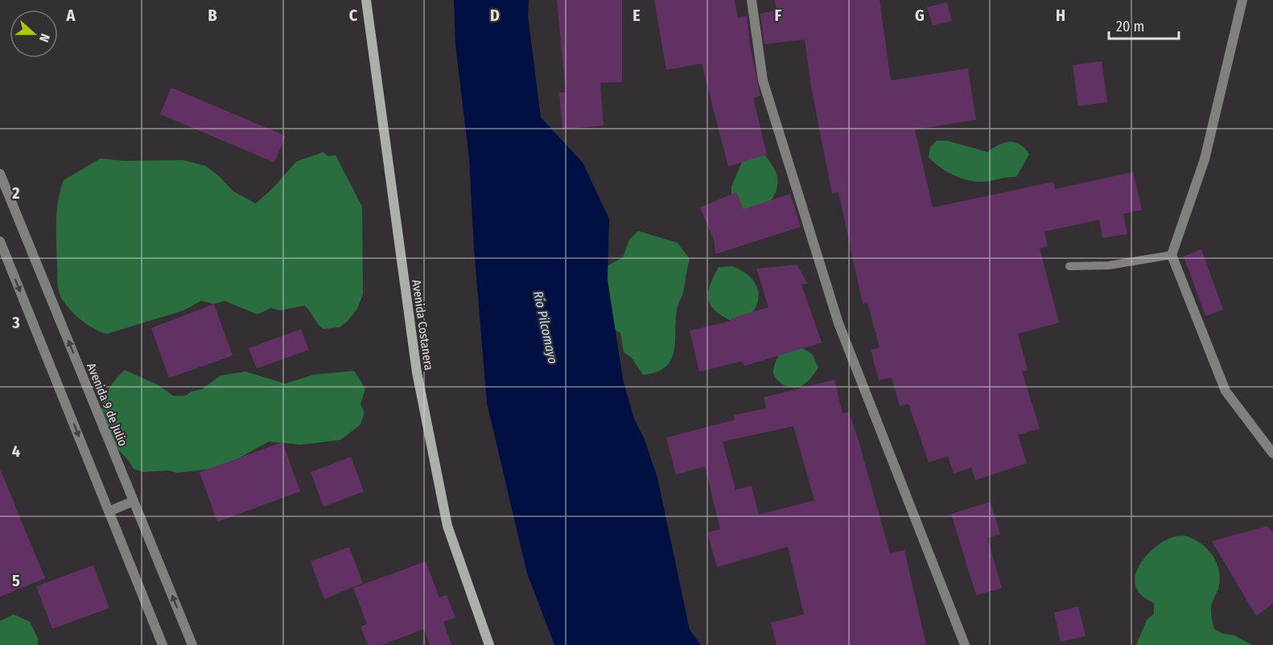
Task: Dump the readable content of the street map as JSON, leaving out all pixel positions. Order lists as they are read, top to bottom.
{
  "streets": {
    "street": ["Avenida Costanera", "Avenida 9 de Julio"]
  },
  "water": ["Río Pilcomayo"],
  "scale_bar": "20 m",
  "north": "right",
  "grid": {
    "columns": [
      "A",
      "B",
      "C",
      "D",
      "E",
      "F",
      "G",
      "H"
    ],
    "rows": [
      "2",
      "3",
      "4",
      "5"
    ]
  }
}
